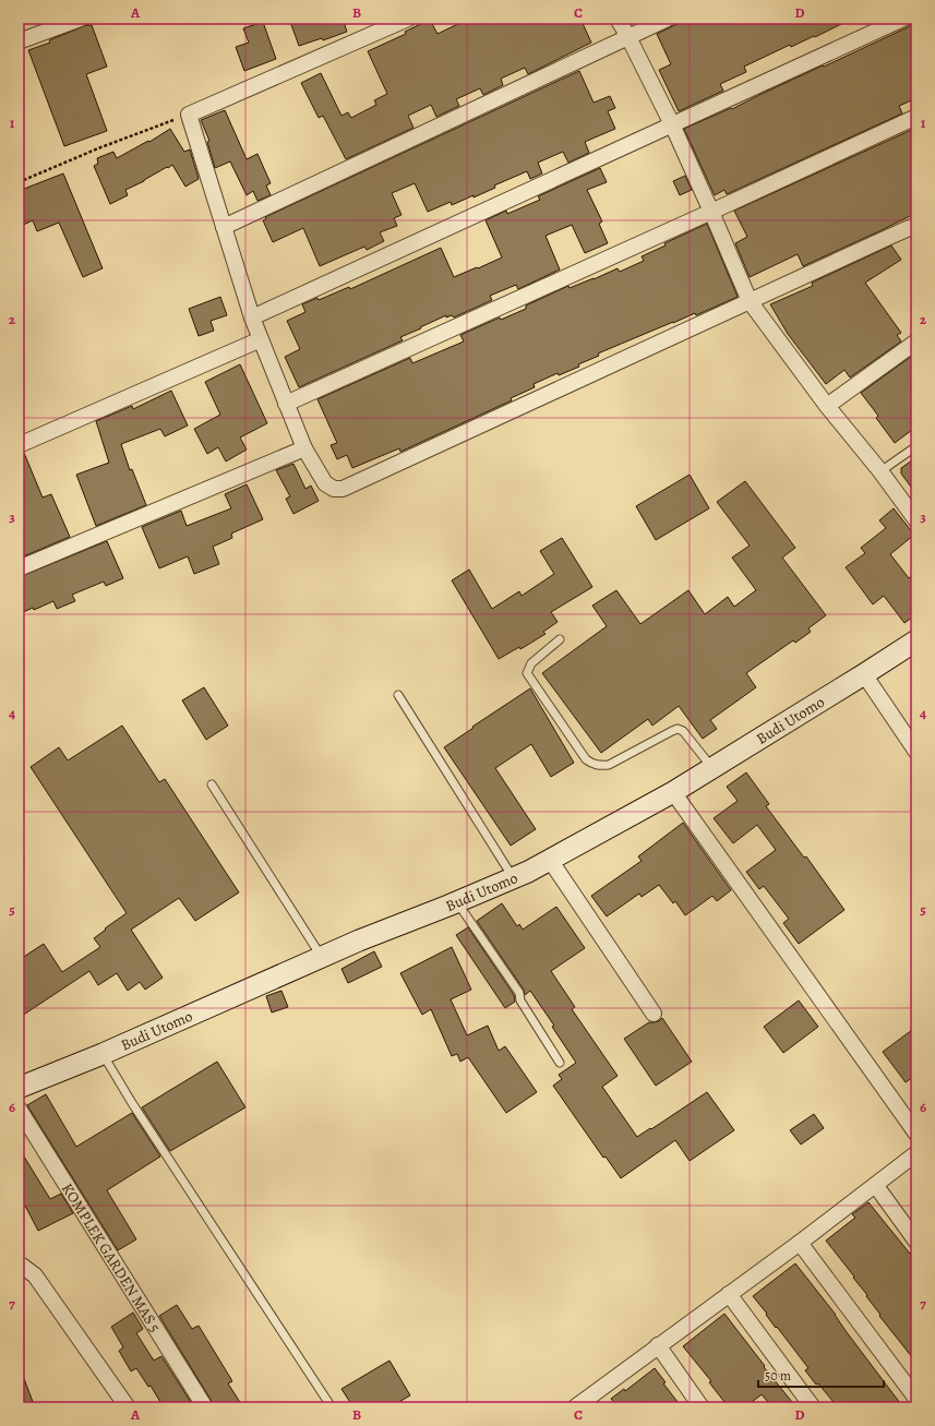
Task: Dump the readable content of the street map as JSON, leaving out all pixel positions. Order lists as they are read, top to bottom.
{
  "streets": {
    "street": ["Budi Utomo", "KOMPLEK GARDEN MAS 5"]
  },
  "scale_bar": "50 m",
  "grid": {
    "columns": [
      "A",
      "B",
      "C",
      "D"
    ],
    "rows": [
      "1",
      "2",
      "3",
      "4",
      "5",
      "6",
      "7"
    ]
  }
}
